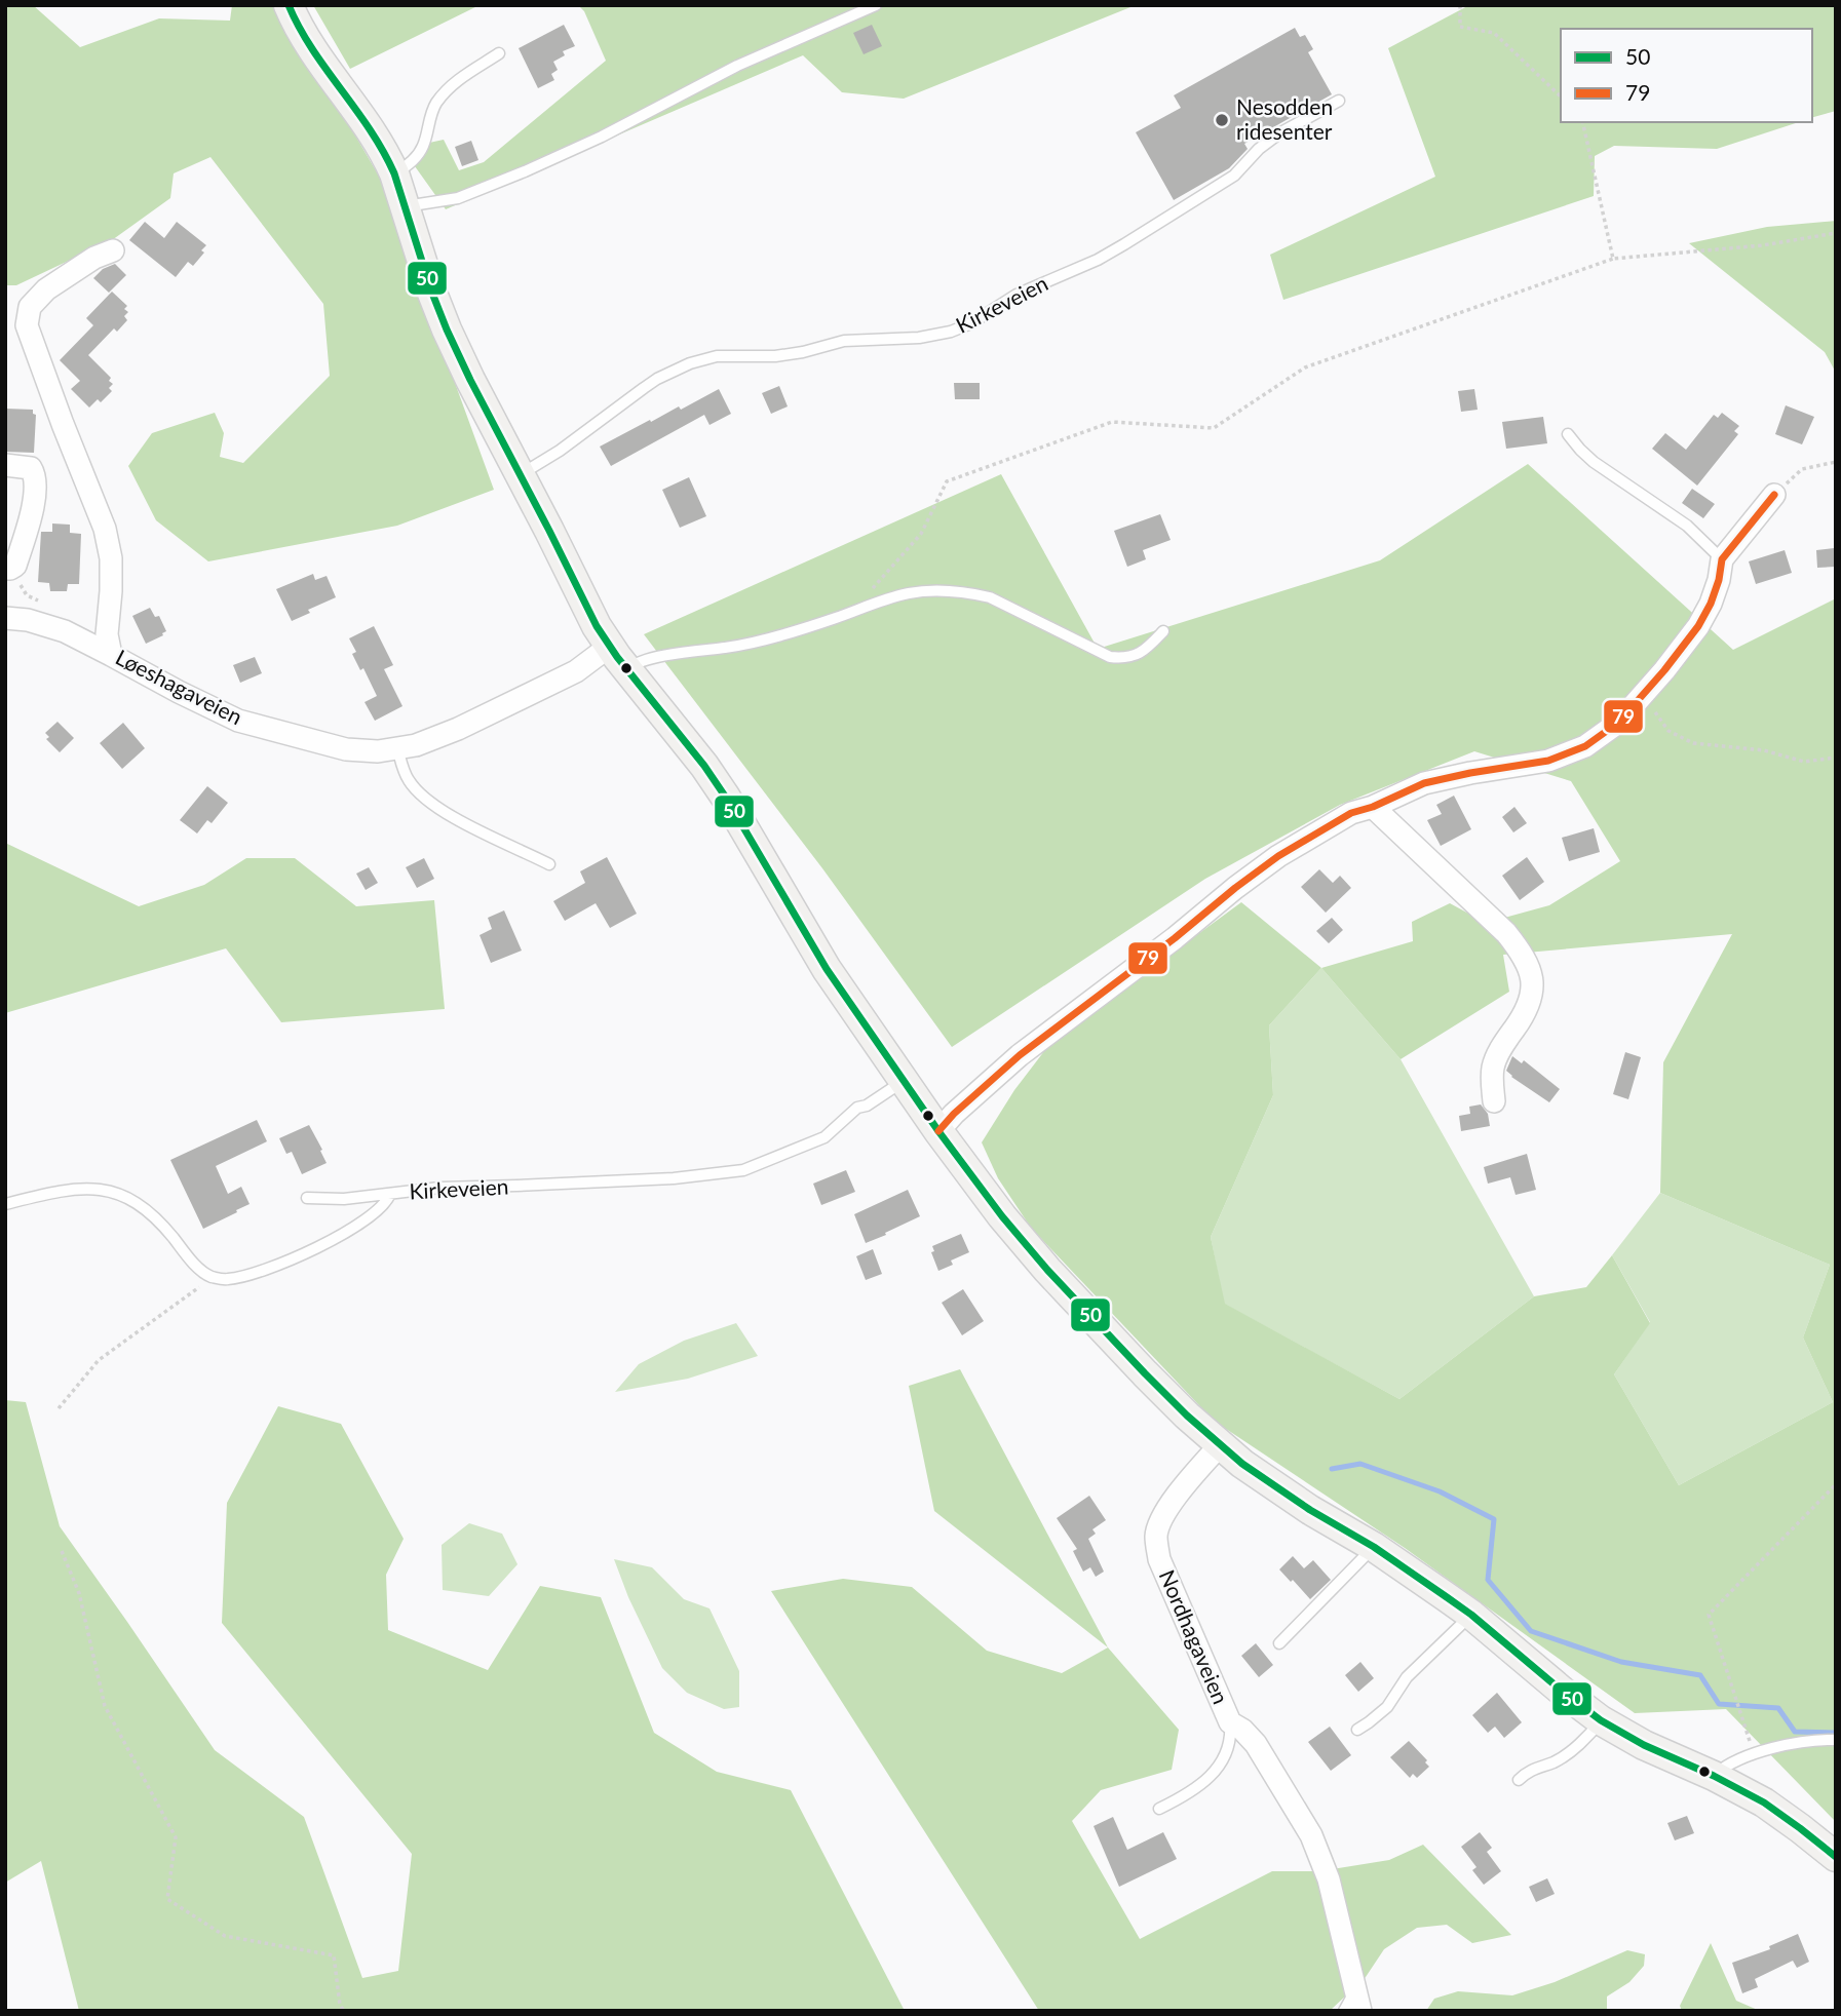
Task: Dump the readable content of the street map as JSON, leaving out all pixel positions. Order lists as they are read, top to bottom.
{
  "streets": {
    "street": ["Løeshagaveien", "Nordhagaveien"],
    "lane": ["Kirkeveien"]
  },
  "places": ["Nesodden ridesenter"],
  "lines": ["transit line 50", "transit line 79"],
  "legend": ["50", "79"]
}
